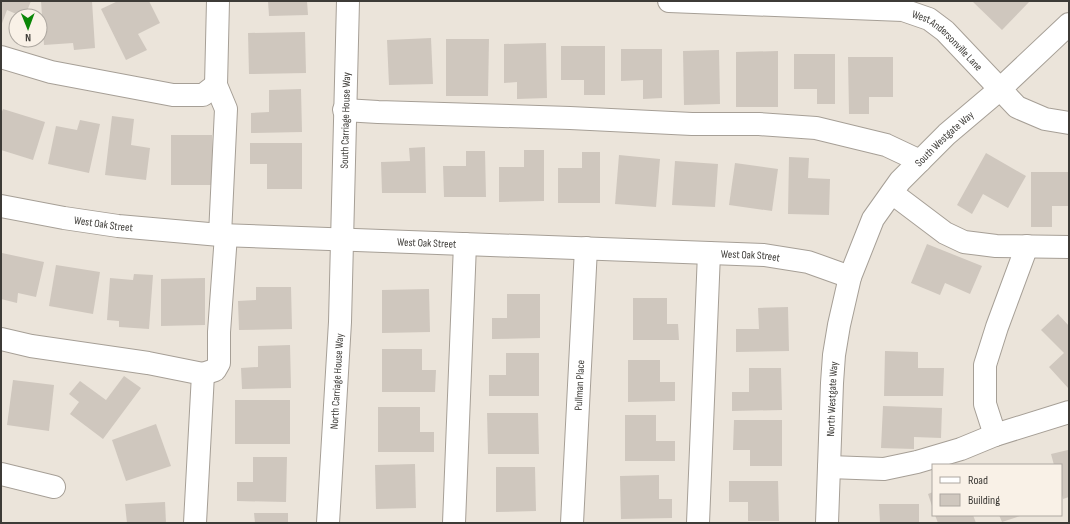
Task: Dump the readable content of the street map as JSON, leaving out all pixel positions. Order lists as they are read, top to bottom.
{
  "streets": {
    "street": [
      "West Andersonville Lane",
      "South Carriage House Way",
      "South Westgate Way",
      "West Oak Street",
      "North Carriage House Way",
      "Pullman Place",
      "North Westgate Way"
    ]
  },
  "crossings": [
    ["West Andersonville Lane", "South Westgate Way"],
    ["South Carriage House Way", "West Oak Street"],
    ["South Carriage House Way", "North Carriage House Way"],
    ["South Westgate Way", "West Oak Street"],
    ["South Westgate Way", "North Westgate Way"],
    ["West Oak Street", "North Carriage House Way"],
    ["West Oak Street", "Pullman Place"],
    ["West Oak Street", "North Westgate Way"]
  ],
  "legend": ["Road", "Building"],
  "north": "bottom"
}
